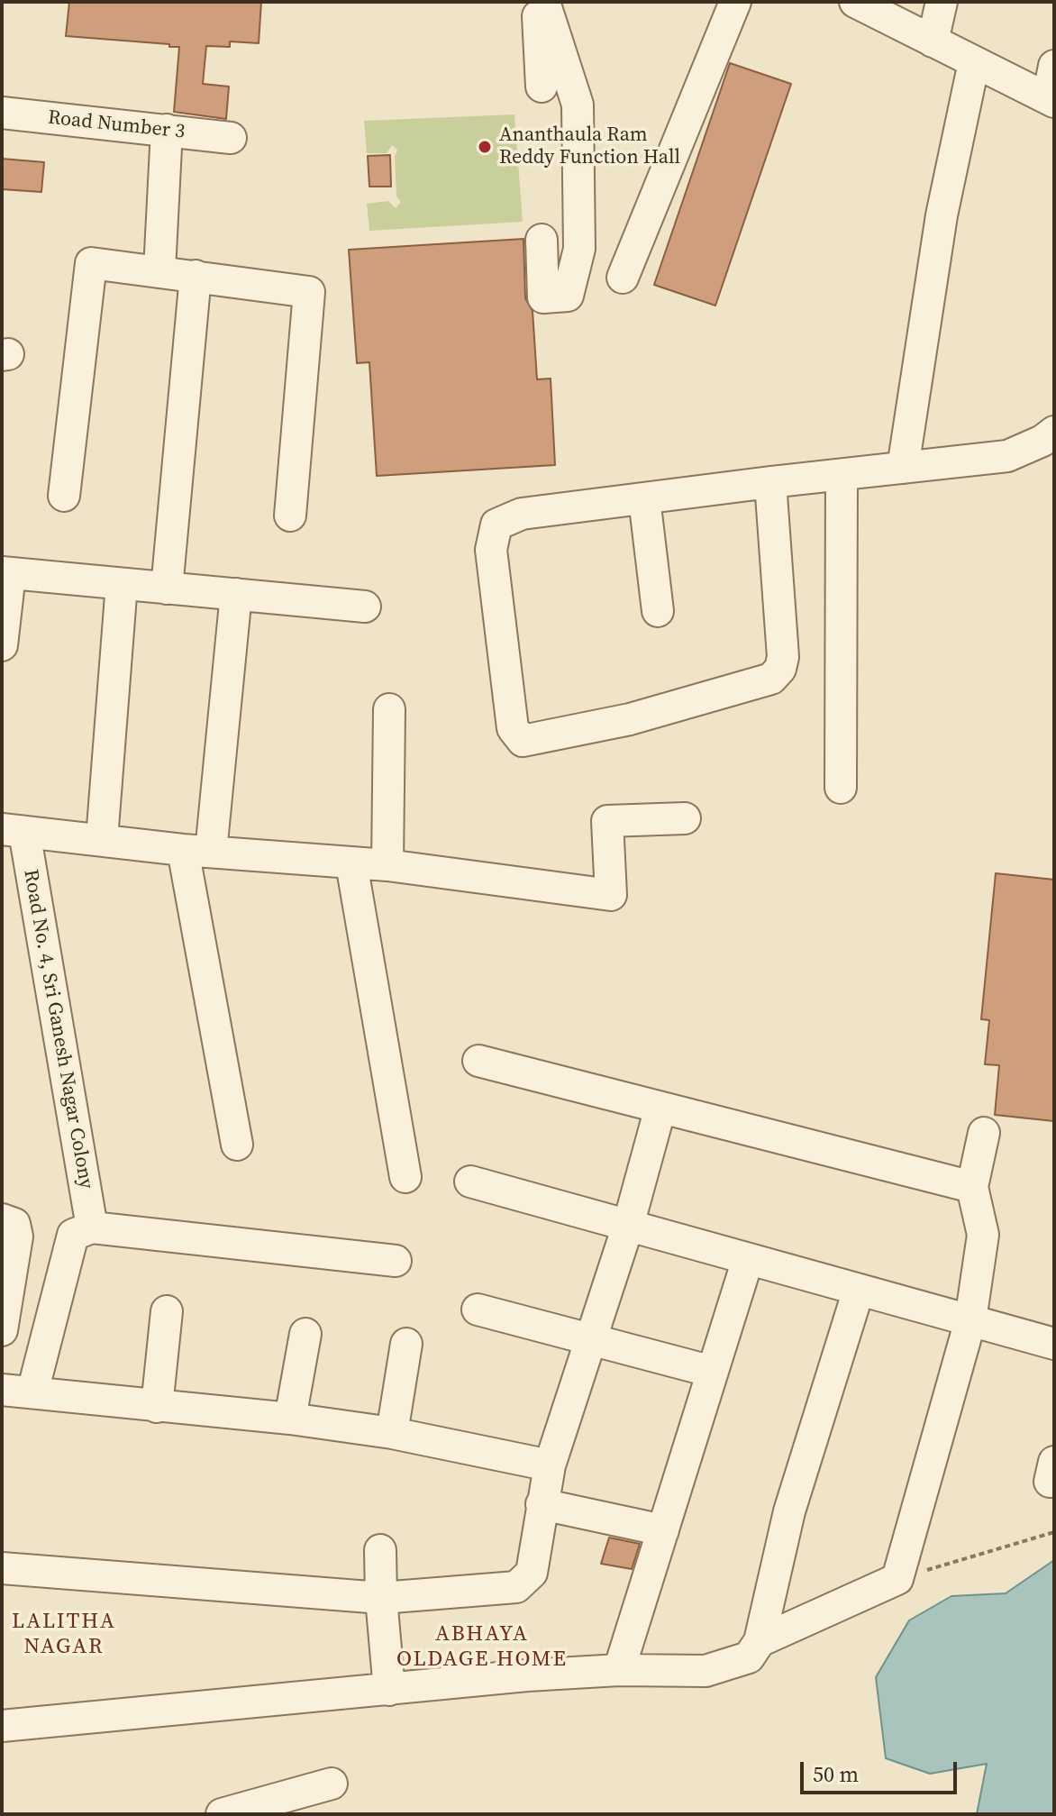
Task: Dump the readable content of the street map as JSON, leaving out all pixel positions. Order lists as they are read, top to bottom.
{
  "streets": {
    "street": ["Road Number 3", "Road No. 4, Sri Ganesh Nagar Colony"]
  },
  "districts": ["LALITHA NAGAR", "ABHAYA OLDAGE HOME"],
  "places": ["Ananthaula Ram Reddy Function Hall"],
  "scale_bar": "50 m"
}
